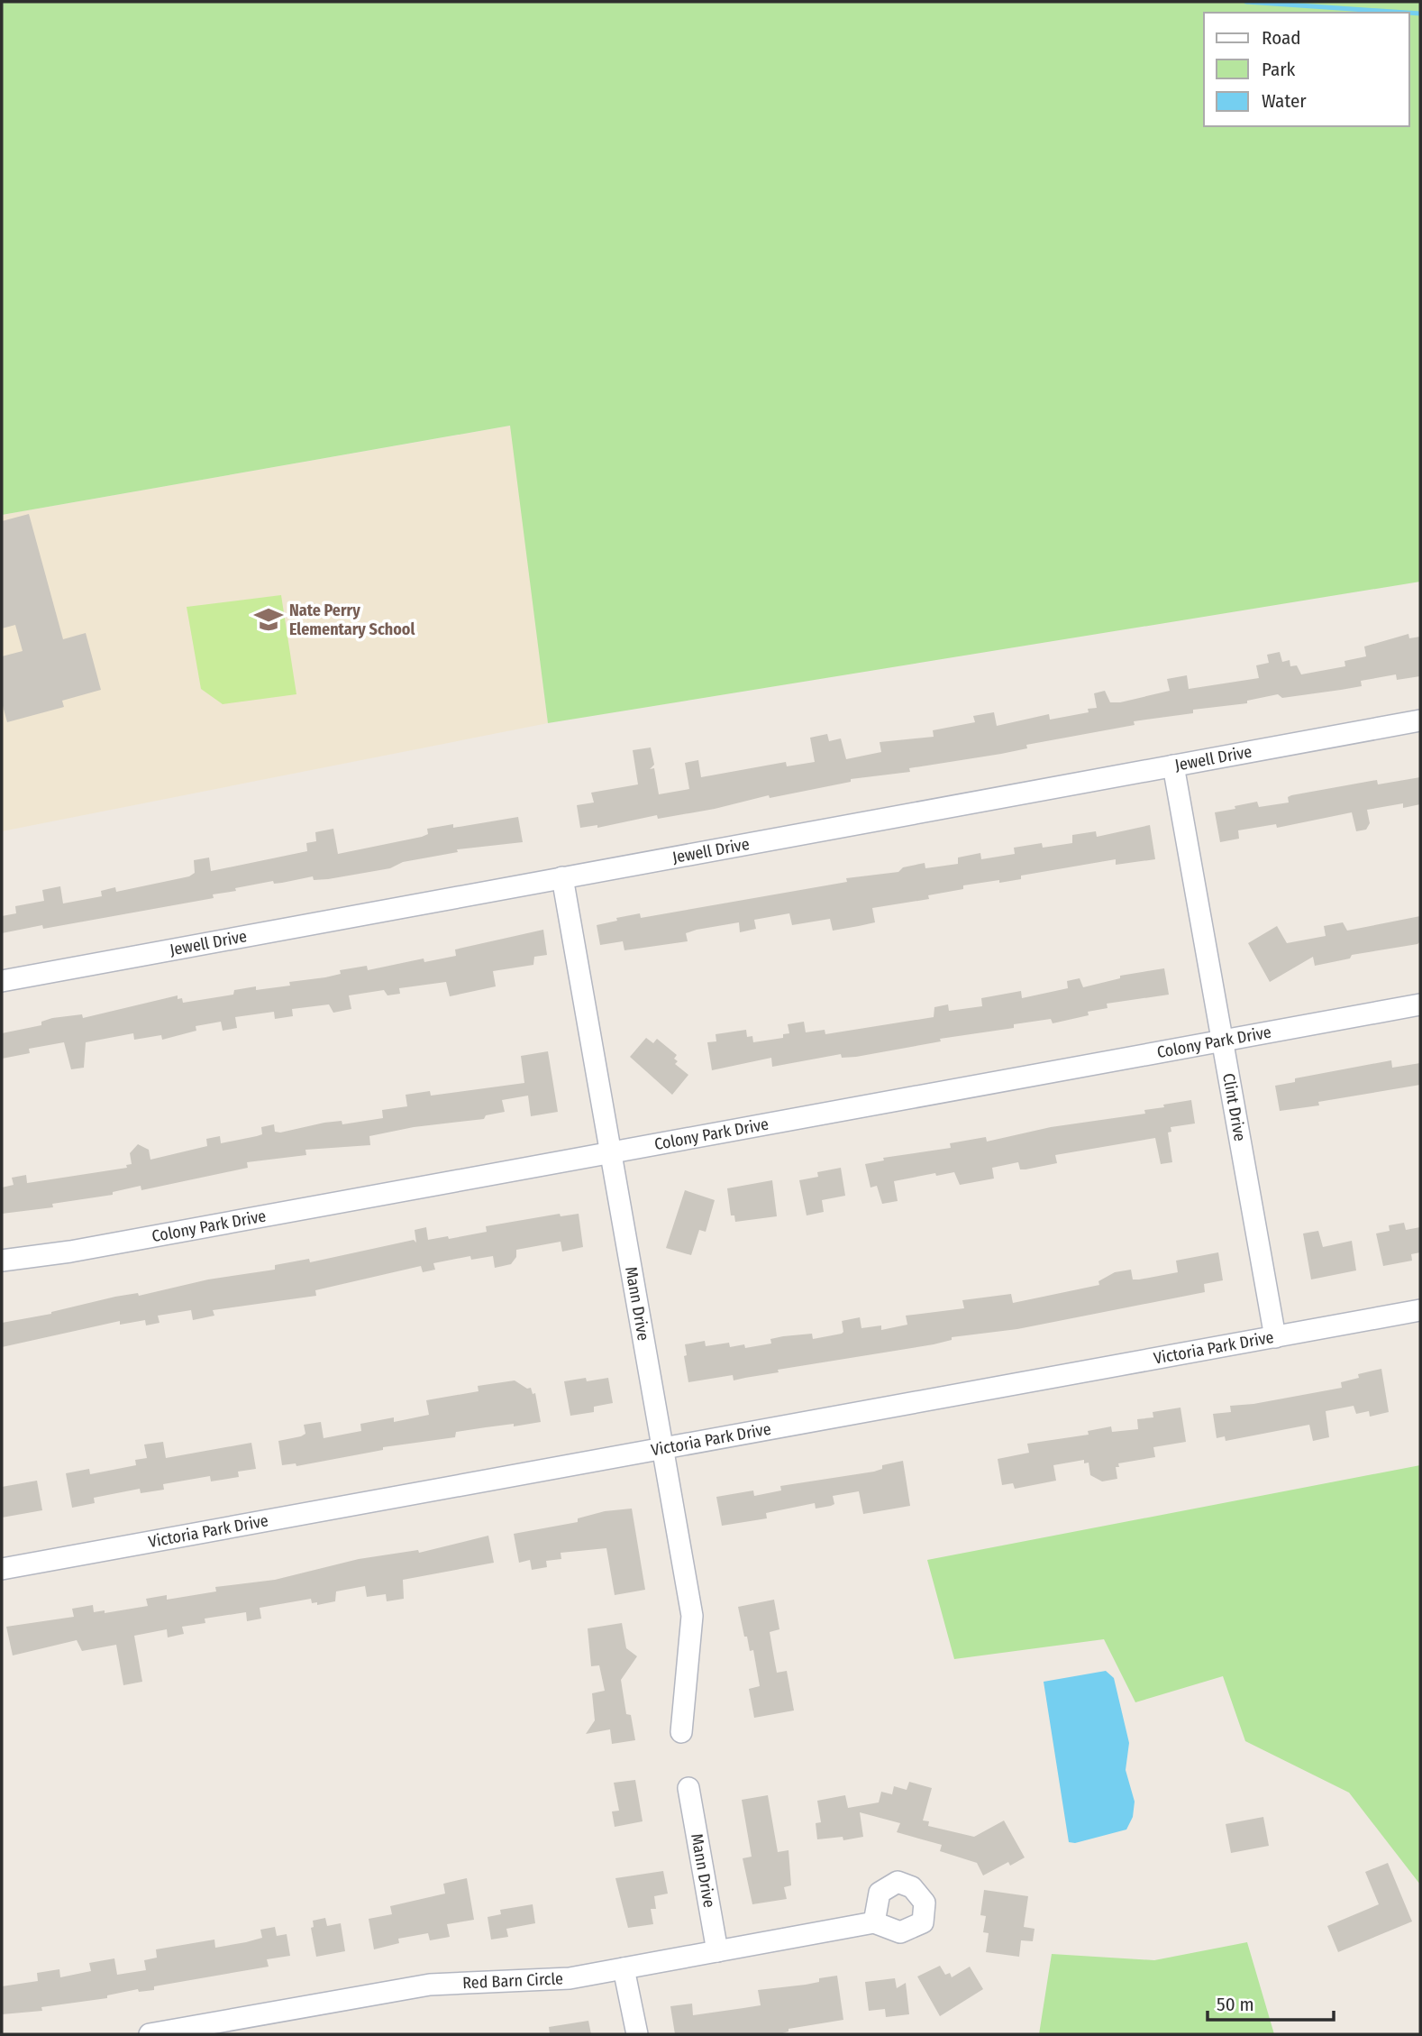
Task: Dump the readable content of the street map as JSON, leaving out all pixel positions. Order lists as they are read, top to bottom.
{
  "streets": {
    "street": [
      "Jewell Drive",
      "Colony Park Drive",
      "Clint Drive",
      "Mann Drive",
      "Victoria Park Drive",
      "Red Barn Circle"
    ]
  },
  "crossings": [
    ["Jewell Drive", "Clint Drive"],
    ["Jewell Drive", "Mann Drive"],
    ["Colony Park Drive", "Clint Drive"],
    ["Colony Park Drive", "Mann Drive"],
    ["Clint Drive", "Victoria Park Drive"],
    ["Mann Drive", "Victoria Park Drive"],
    ["Mann Drive", "Red Barn Circle"]
  ],
  "places": {
    "school or university": ["Nate Perry Elementary School"]
  },
  "legend": ["Road", "Park", "Water"],
  "scale_bar": "50 m"
}
